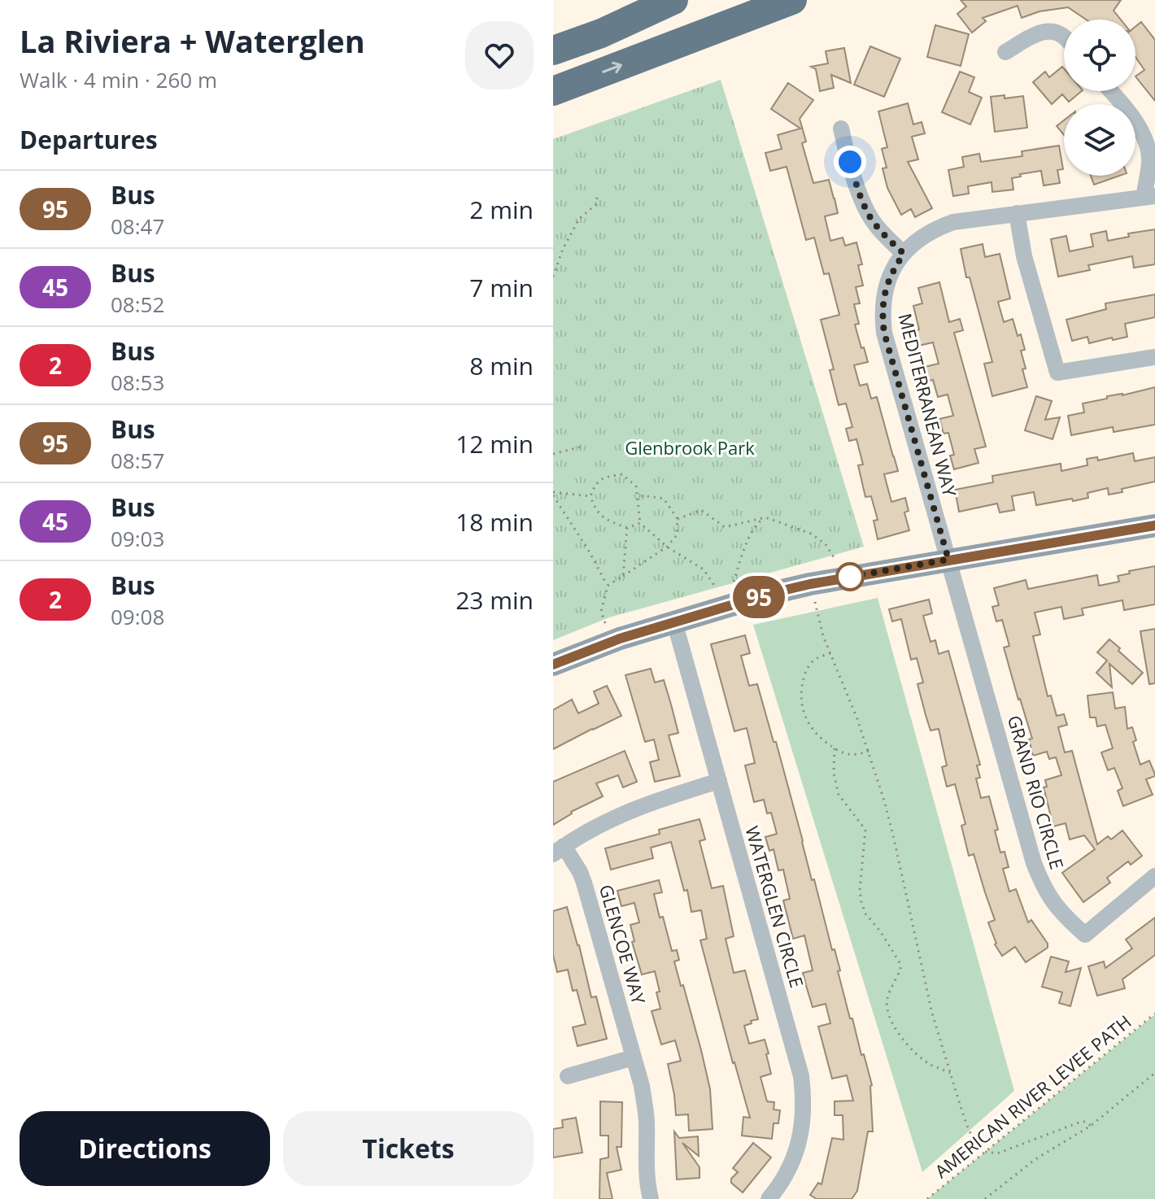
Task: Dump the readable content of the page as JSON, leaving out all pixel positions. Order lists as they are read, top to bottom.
{
  "streets": {
    "street": [
      "MEDITERRANEAN WAY",
      "GRAND RIO CIRCLE",
      "WATERGLEN CIRCLE",
      "GLENCOE WAY"
    ],
    "path": ["AMERICAN RIVER LEVEE PATH"]
  },
  "crossings": [
    ["MEDITERRANEAN WAY", "GRAND RIO CIRCLE"]
  ],
  "parks": ["Glenbrook Park"],
  "lines": ["bus line 95"],
  "page": {
    "heading": [
      ["La Riviera + Waterglen", "Walk · 4 min · 260 m"],
      "Departures"
    ],
    "on_map": "95",
    "list": [
      {
        "mark": "95",
        "name": "Bus",
        "note": "08:47",
        "value": "2 min"
      },
      {
        "mark": "45",
        "name": "Bus",
        "note": "08:52",
        "value": "7 min"
      },
      {
        "mark": "2",
        "name": "Bus",
        "note": "08:53",
        "value": "8 min"
      },
      {
        "mark": "95",
        "name": "Bus",
        "note": "08:57",
        "value": "12 min"
      },
      {
        "mark": "45",
        "name": "Bus",
        "note": "09:03",
        "value": "18 min"
      },
      {
        "mark": "2",
        "name": "Bus",
        "note": "09:08",
        "value": "23 min"
      }
    ],
    "buttons": ["Directions", "Tickets"]
  }
}
